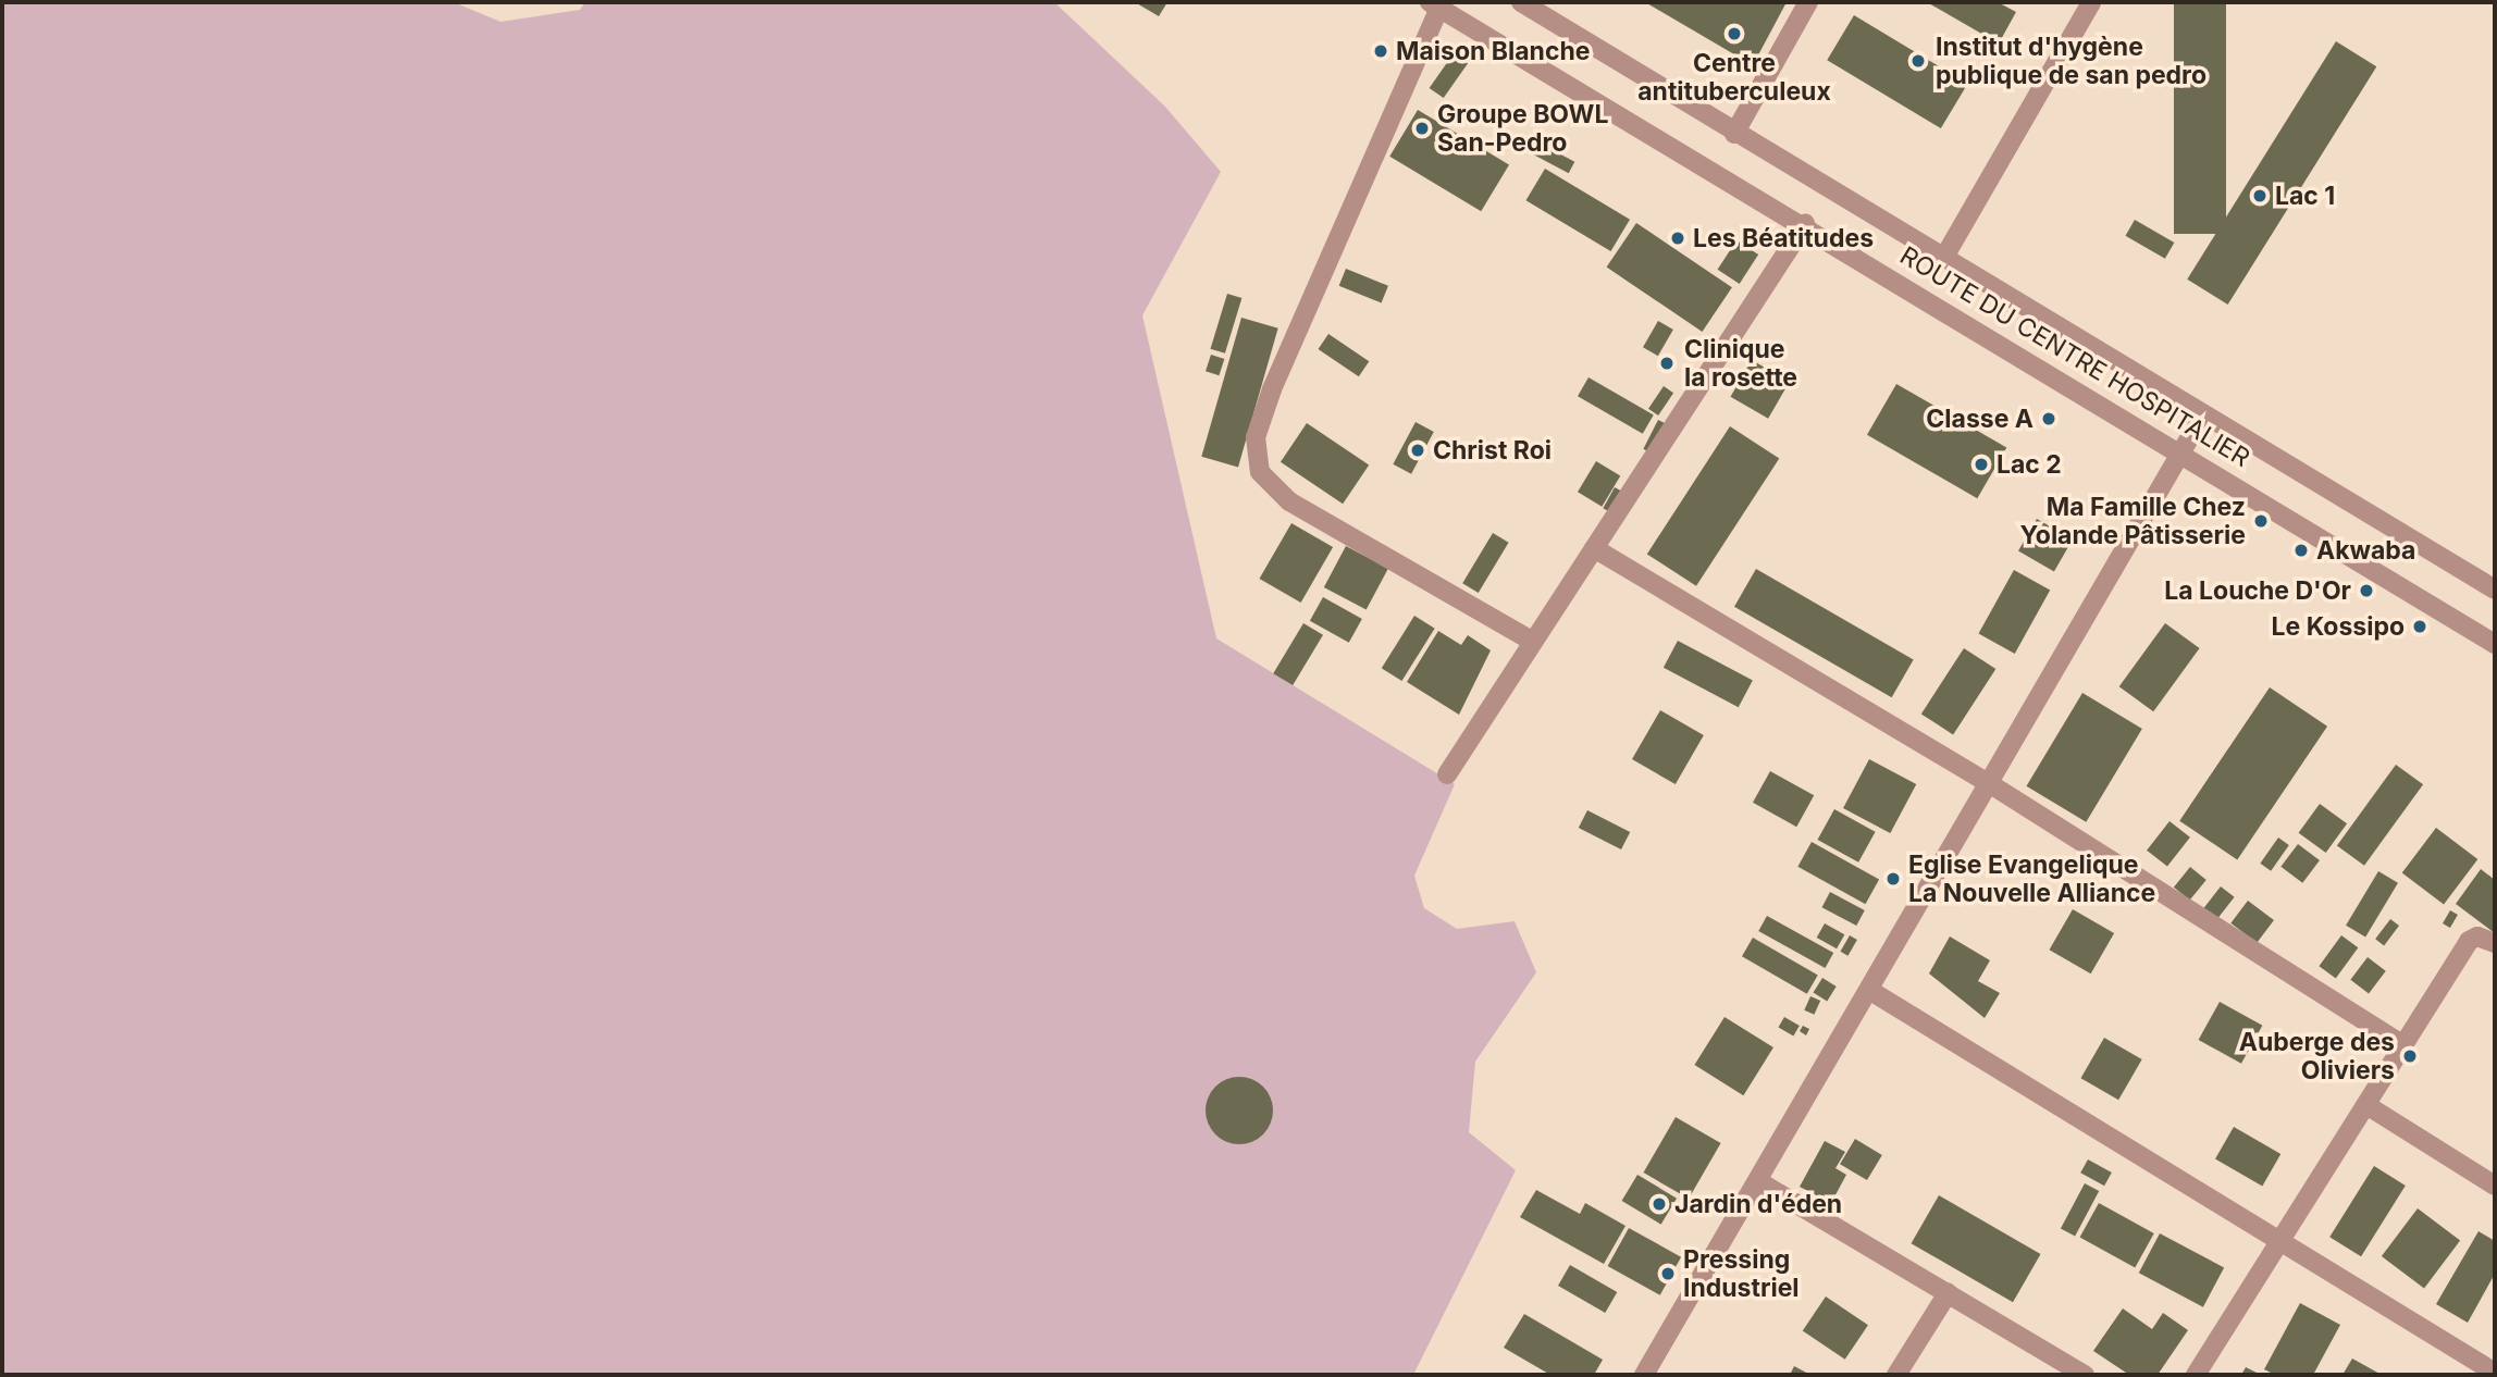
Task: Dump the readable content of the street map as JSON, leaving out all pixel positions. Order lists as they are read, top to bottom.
{
  "streets": {
    "street": ["ROUTE DU CENTRE HOSPITALIER"]
  },
  "places": [
    "Centre antituberculeux",
    "Maison Blanche",
    "Institut d'hygène publique de san pedro",
    "Groupe BOWL San-Pedro",
    "Lac 1",
    "Les Béatitudes",
    "Clinique la rosette",
    "Classe A",
    "Christ Roi",
    "Lac 2",
    "Ma Famille Chez Yolande Pâtisserie",
    "Akwaba",
    "La Louche D'Or",
    "Le Kossipo",
    "Eglise Evangelique La Nouvelle Alliance",
    "Auberge des Oliviers",
    "Jardin d'éden",
    "Pressing Industriel"
  ]
}
